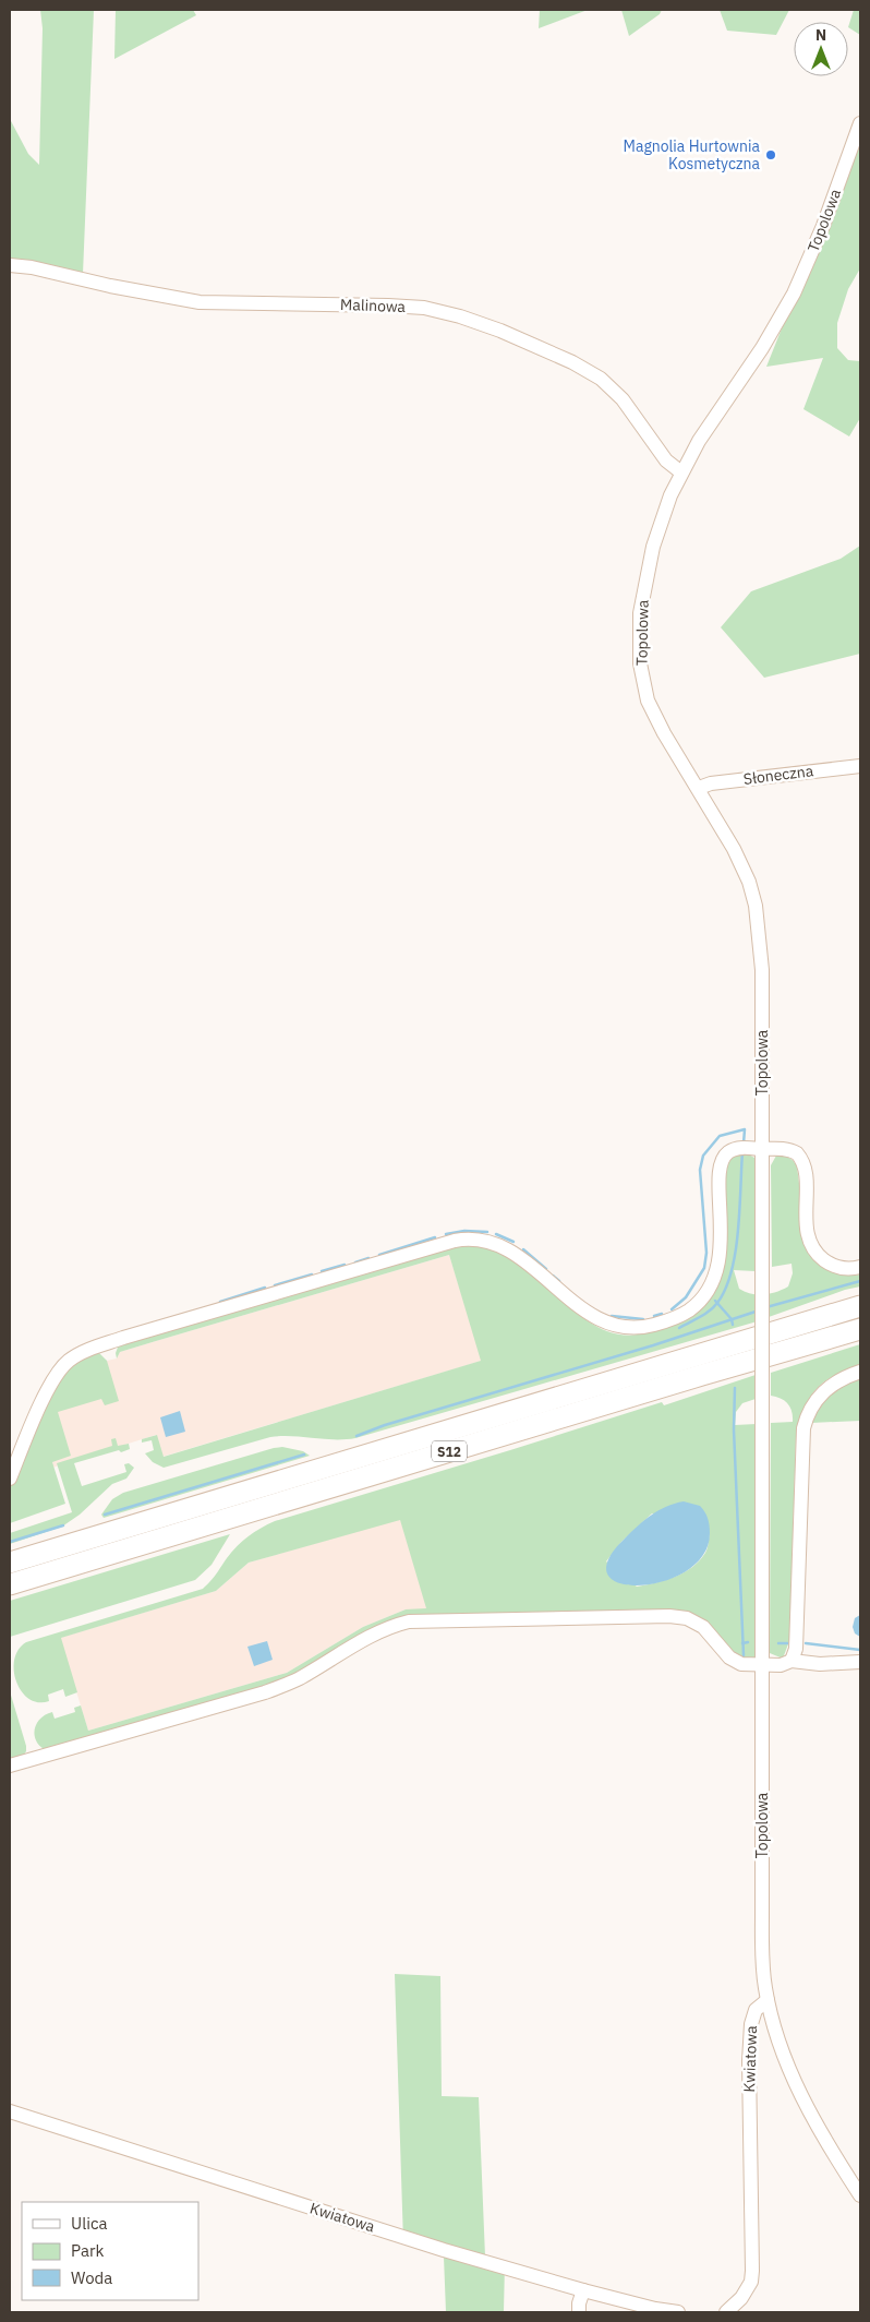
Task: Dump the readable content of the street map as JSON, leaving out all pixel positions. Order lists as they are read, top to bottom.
{
  "streets": {
    "highway": ["S12"],
    "street": [
      "Topolowa",
      "Malinowa",
      "Słoneczna",
      "Kwiatowa"
    ]
  },
  "crossings": [
    ["Topolowa", "Malinowa"],
    ["Topolowa", "Słoneczna"],
    ["Topolowa", "Kwiatowa"]
  ],
  "places": ["Magnolia Hurtownia Kosmetyczna"],
  "legend": ["Ulica", "Park", "Woda"],
  "north": "top"
}
